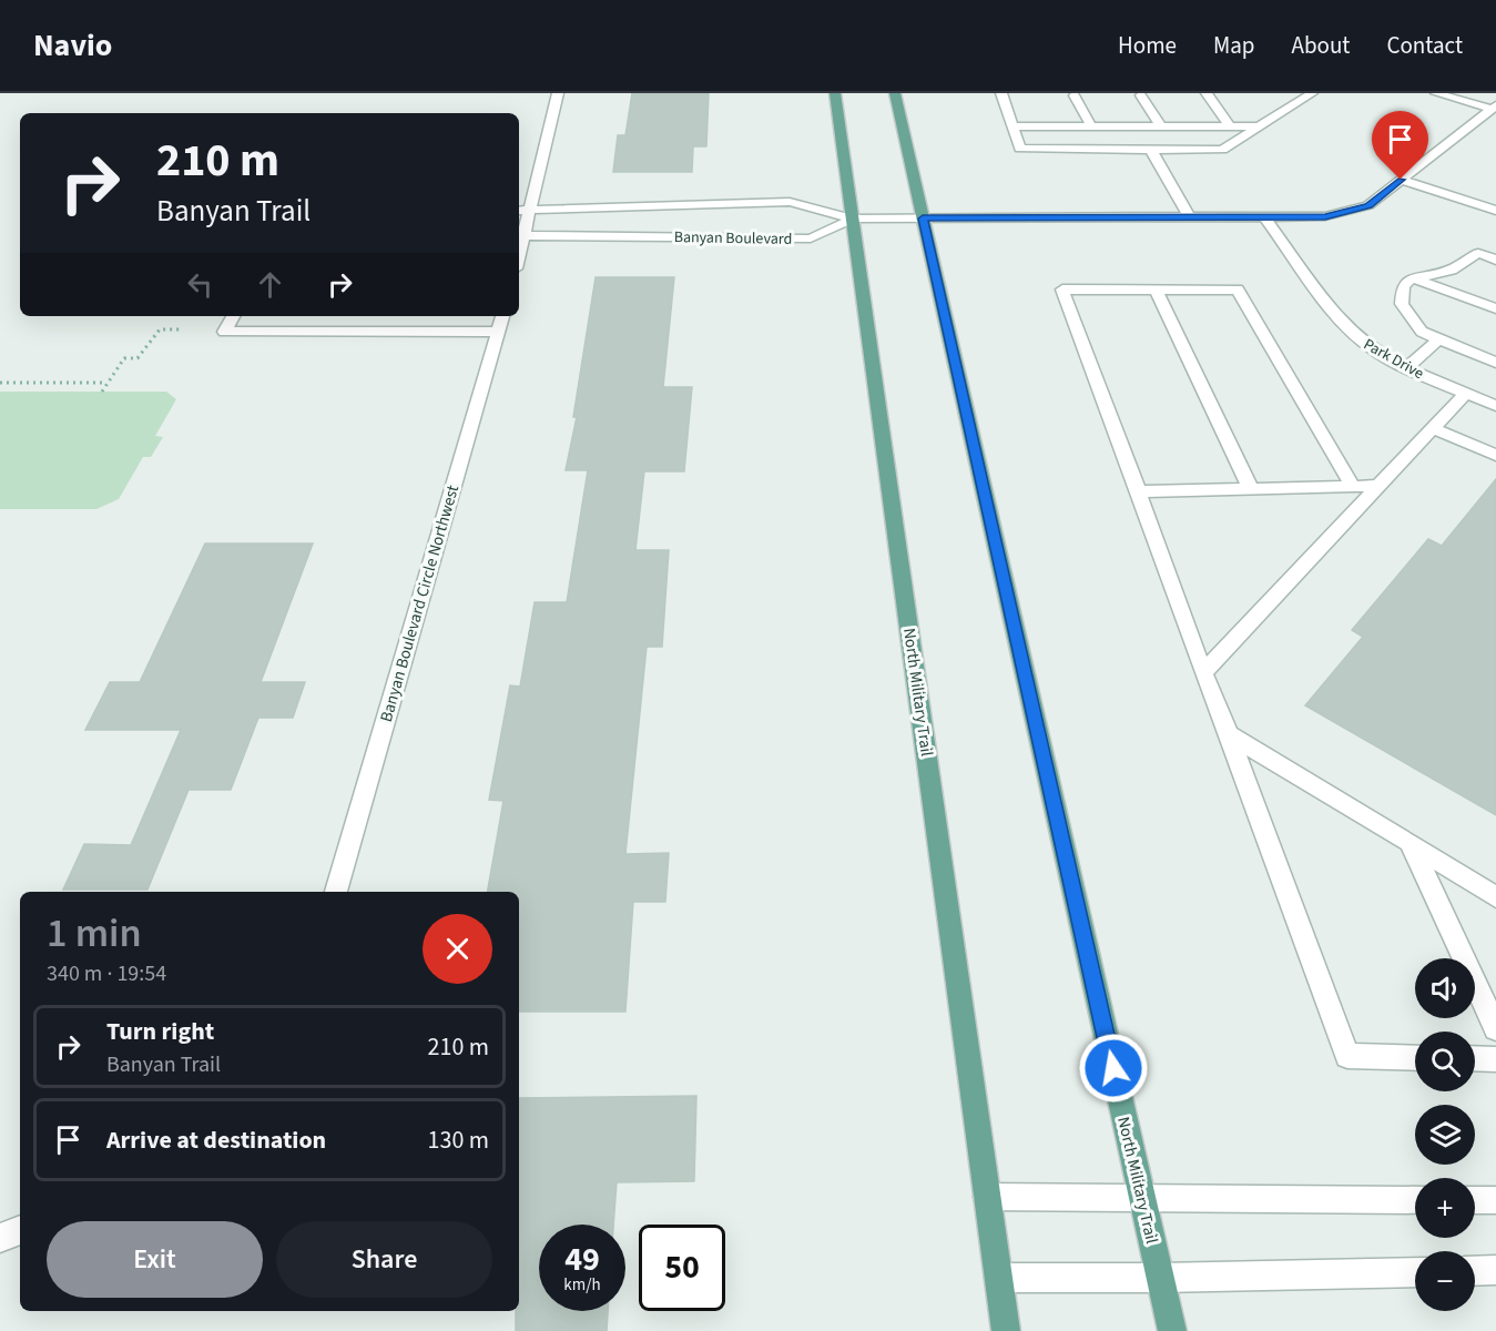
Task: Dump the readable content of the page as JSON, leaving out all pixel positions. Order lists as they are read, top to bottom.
{
  "streets": {
    "main road": ["North Military Trail"],
    "street": ["Banyan Boulevard", "Park Drive", "Banyan Boulevard Circle Northwest"]
  },
  "crossings": [
    ["Banyan Boulevard", "North Military Trail"]
  ],
  "page": {
    "header": "Navio",
    "nav": [
      "Home",
      "Map",
      "About",
      "Contact"
    ],
    "turn": ["210 m", "Banyan Trail"],
    "heading": ["1 min", "340 m · 19:54"],
    "map_buttons": ["+", "−"],
    "list": [
      {
        "name": "Turn right",
        "note": "Banyan Trail",
        "value": "210 m"
      },
      {
        "name": "Arrive at destination",
        "value": "130 m"
      }
    ],
    "buttons": ["Exit", "Share"],
    "speed": "49 km/h",
    "limit": "50"
  }
}
